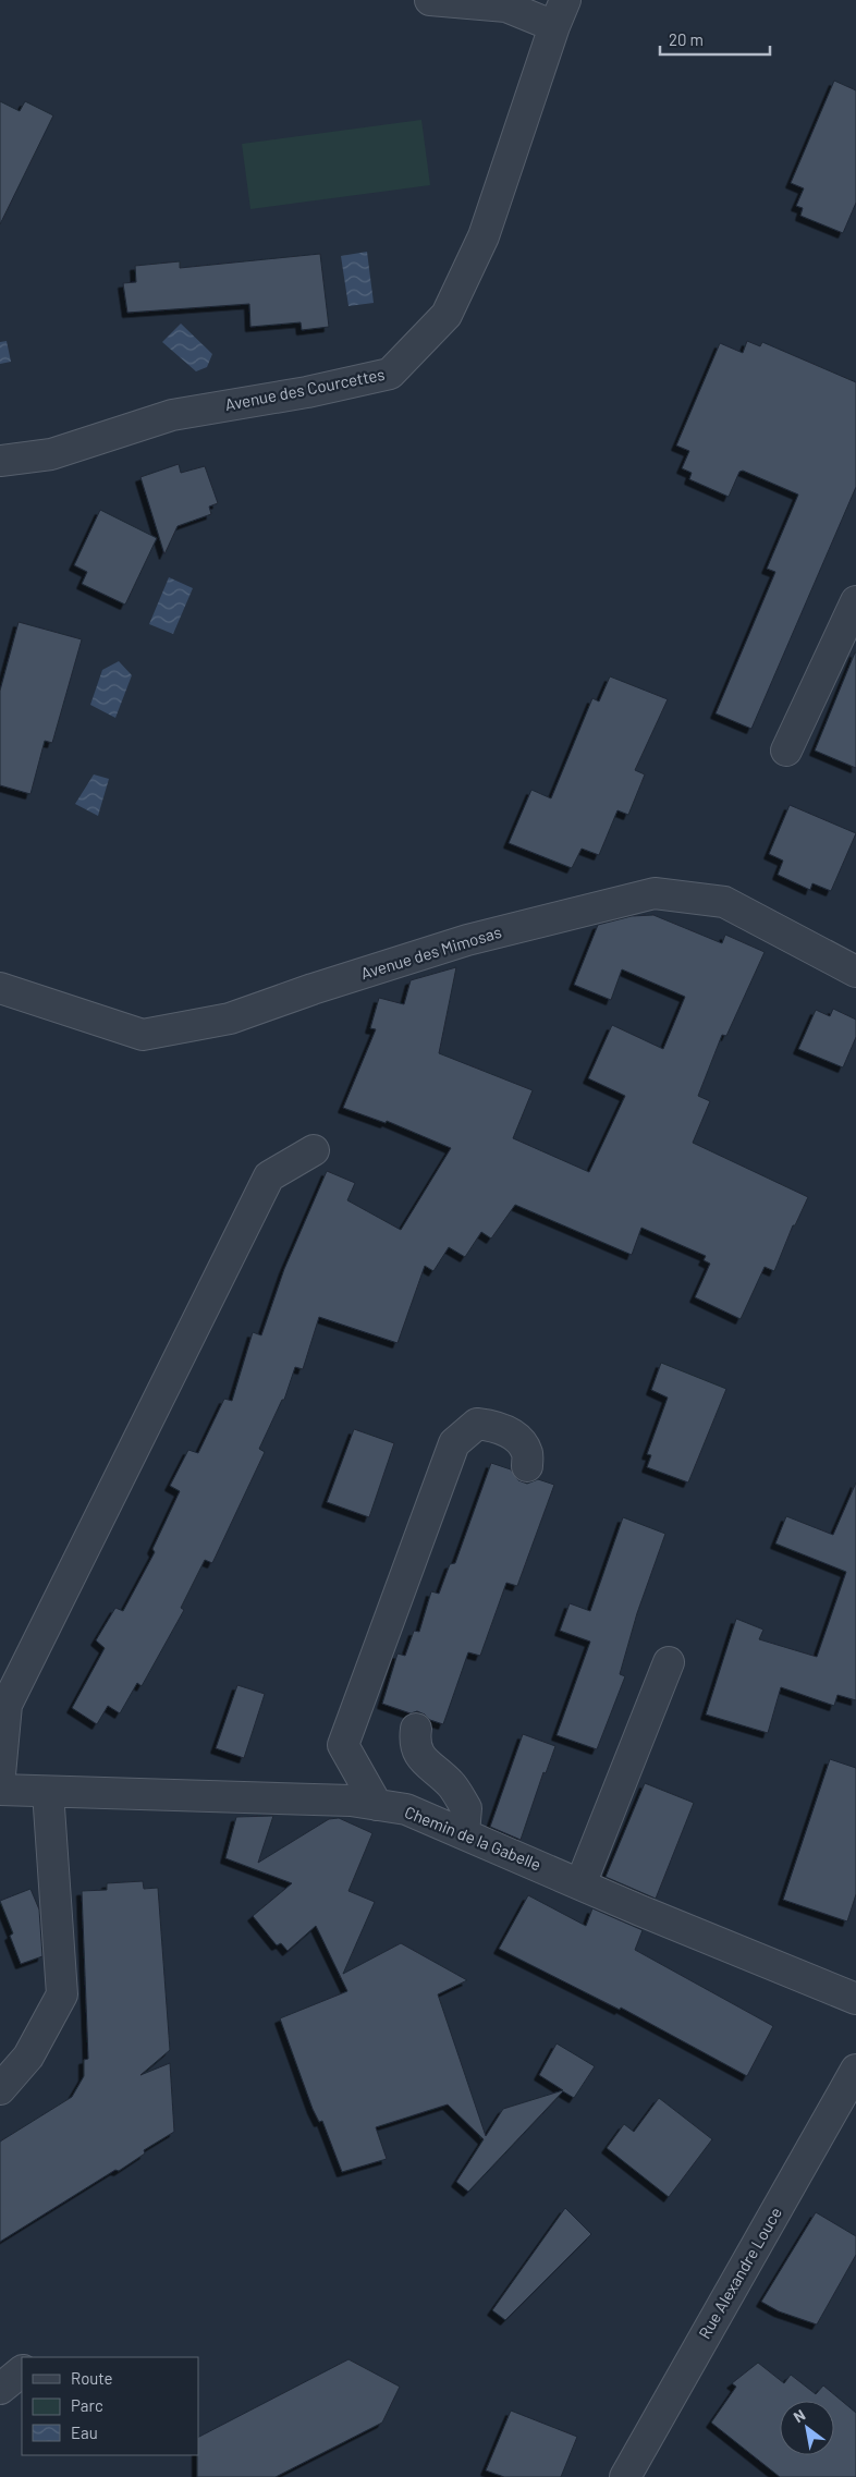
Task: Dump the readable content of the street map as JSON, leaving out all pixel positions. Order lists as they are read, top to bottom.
{
  "streets": {
    "street": [
      "Avenue des Courcettes",
      "Avenue des Mimosas",
      "Chemin de la Gabelle",
      "Rue Alexandre Louce"
    ]
  },
  "legend": ["Route", "Parc", "Eau"],
  "scale_bar": "20 m",
  "north": "top left"
}
